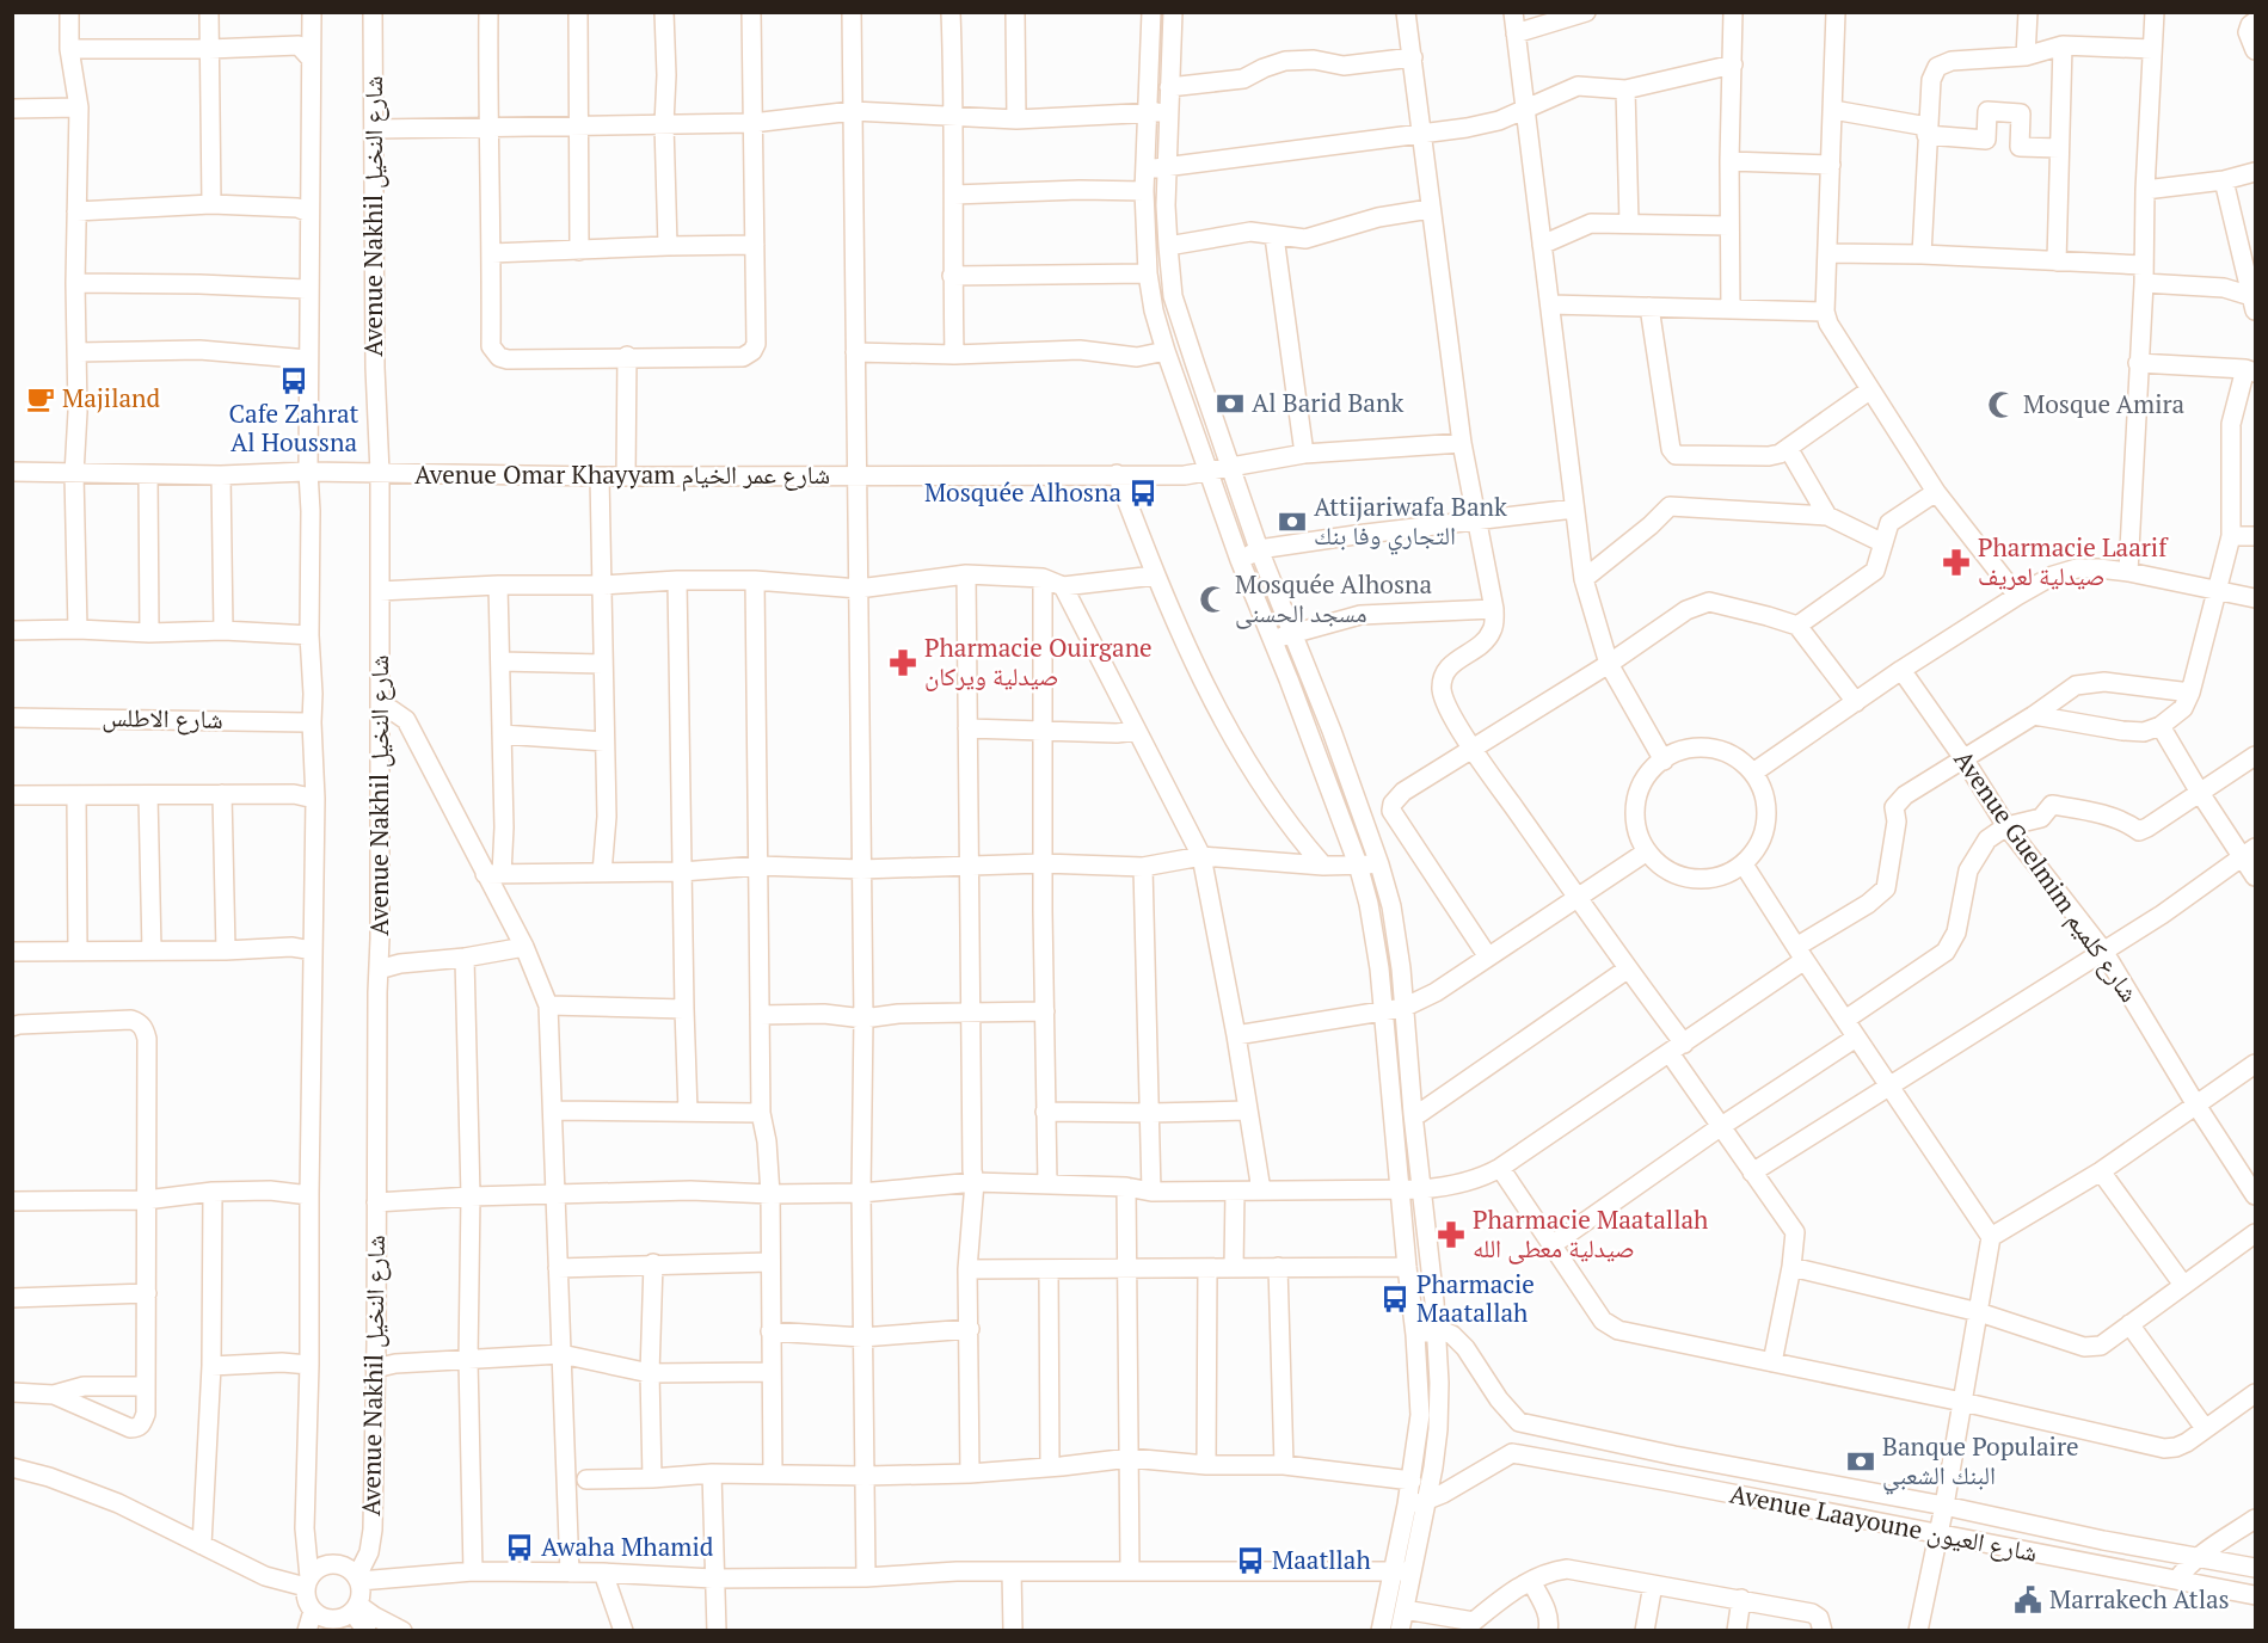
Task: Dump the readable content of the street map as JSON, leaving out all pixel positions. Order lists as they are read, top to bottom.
{
  "streets": {
    "street": [
      "Avenue Nakhil شارع النخيل",
      "Avenue Omar Khayyam شارع عمر الخيام",
      "شارع الاطلس",
      "Avenue Guelmim شارع كلميم",
      "Avenue Laayoune شارع العيون"
    ]
  },
  "crossings": [
    ["Avenue Nakhil شارع النخيل", "Avenue Omar Khayyam شارع عمر الخيام"]
  ],
  "places": {
    "bus stop": [
      "Cafe Zahrat Al Houssna",
      "Mosquée Alhosna",
      "Pharmacie Maatallah",
      "Awaha Mhamid",
      "Maatllah"
    ],
    "cafe": ["Majiland"],
    "bank": ["Al Barid Bank", "Attijariwafa Bank التجاري وفا بنك", "Banque Populaire البنك الشعبي"],
    "mosque": ["Mosque Amira", "Mosquée Alhosna مسجد الحسنى"],
    "pharmacy": ["Pharmacie Laarif صيدلية لعريف", "Pharmacie Ouirgane صيدلية ويركان", "Pharmacie Maatallah صيدلية معطى الله"],
    "public building": ["Marrakech Atlas"]
  }
}
